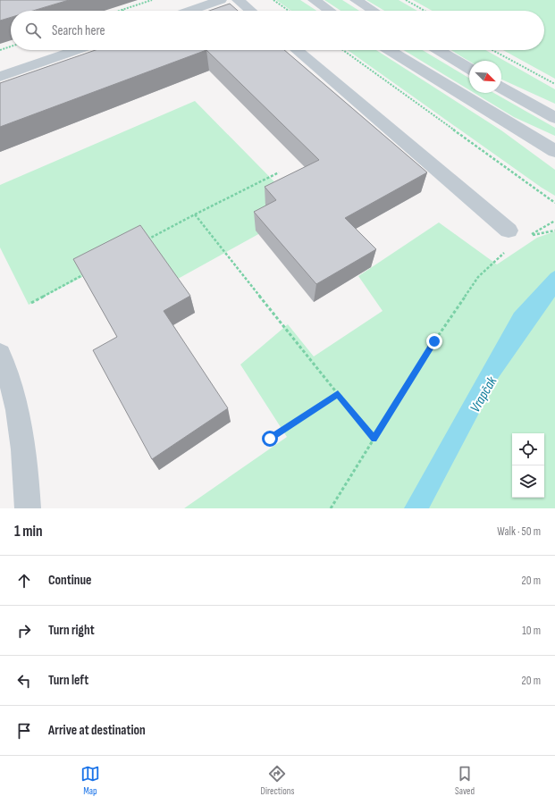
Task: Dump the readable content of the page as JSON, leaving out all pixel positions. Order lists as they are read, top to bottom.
{
  "water": ["Vrapčak"],
  "north": "bottom right",
  "page": {
    "search": "Search here",
    "heading": ["1 min", "Walk · 50 m"],
    "list": [
      ["Continue", "20 m"],
      ["Turn right", "10 m"],
      ["Turn left", "20 m"],
      "Arrive at destination"
    ],
    "nav": ["Map", "Directions", "Saved"]
  }
}
